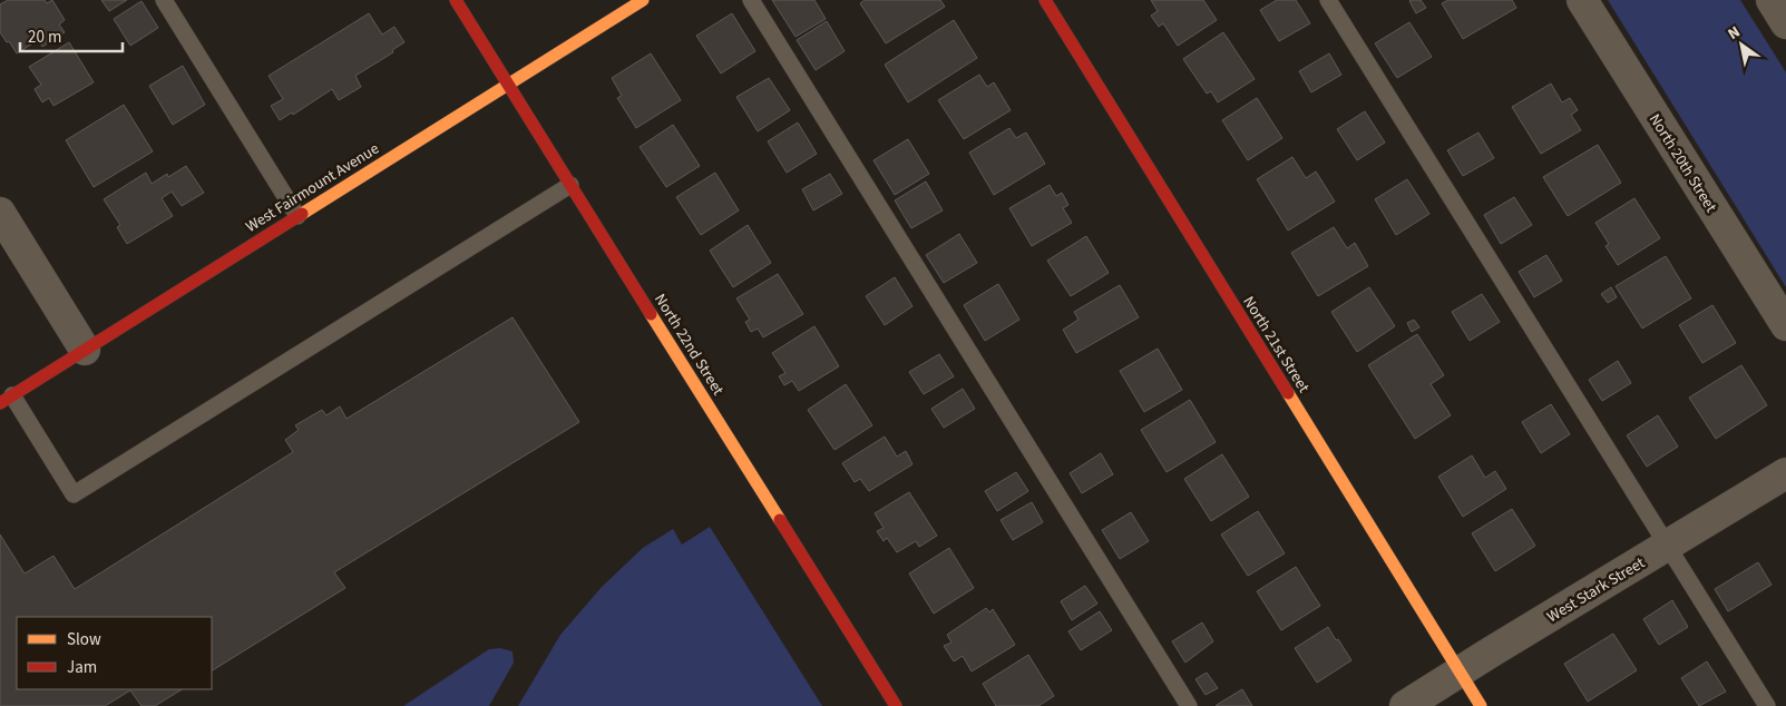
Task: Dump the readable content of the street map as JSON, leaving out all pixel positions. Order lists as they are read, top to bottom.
{
  "streets": {
    "street": [
      "North 20th Street",
      "West Fairmount Avenue",
      "North 22nd Street",
      "North 21st Street",
      "West Stark Street"
    ]
  },
  "crossings": [
    ["West Fairmount Avenue", "North 22nd Street"],
    ["North 21st Street", "West Stark Street"]
  ],
  "legend": ["Slow", "Jam"],
  "scale_bar": "20 m",
  "north": "top left"
}
